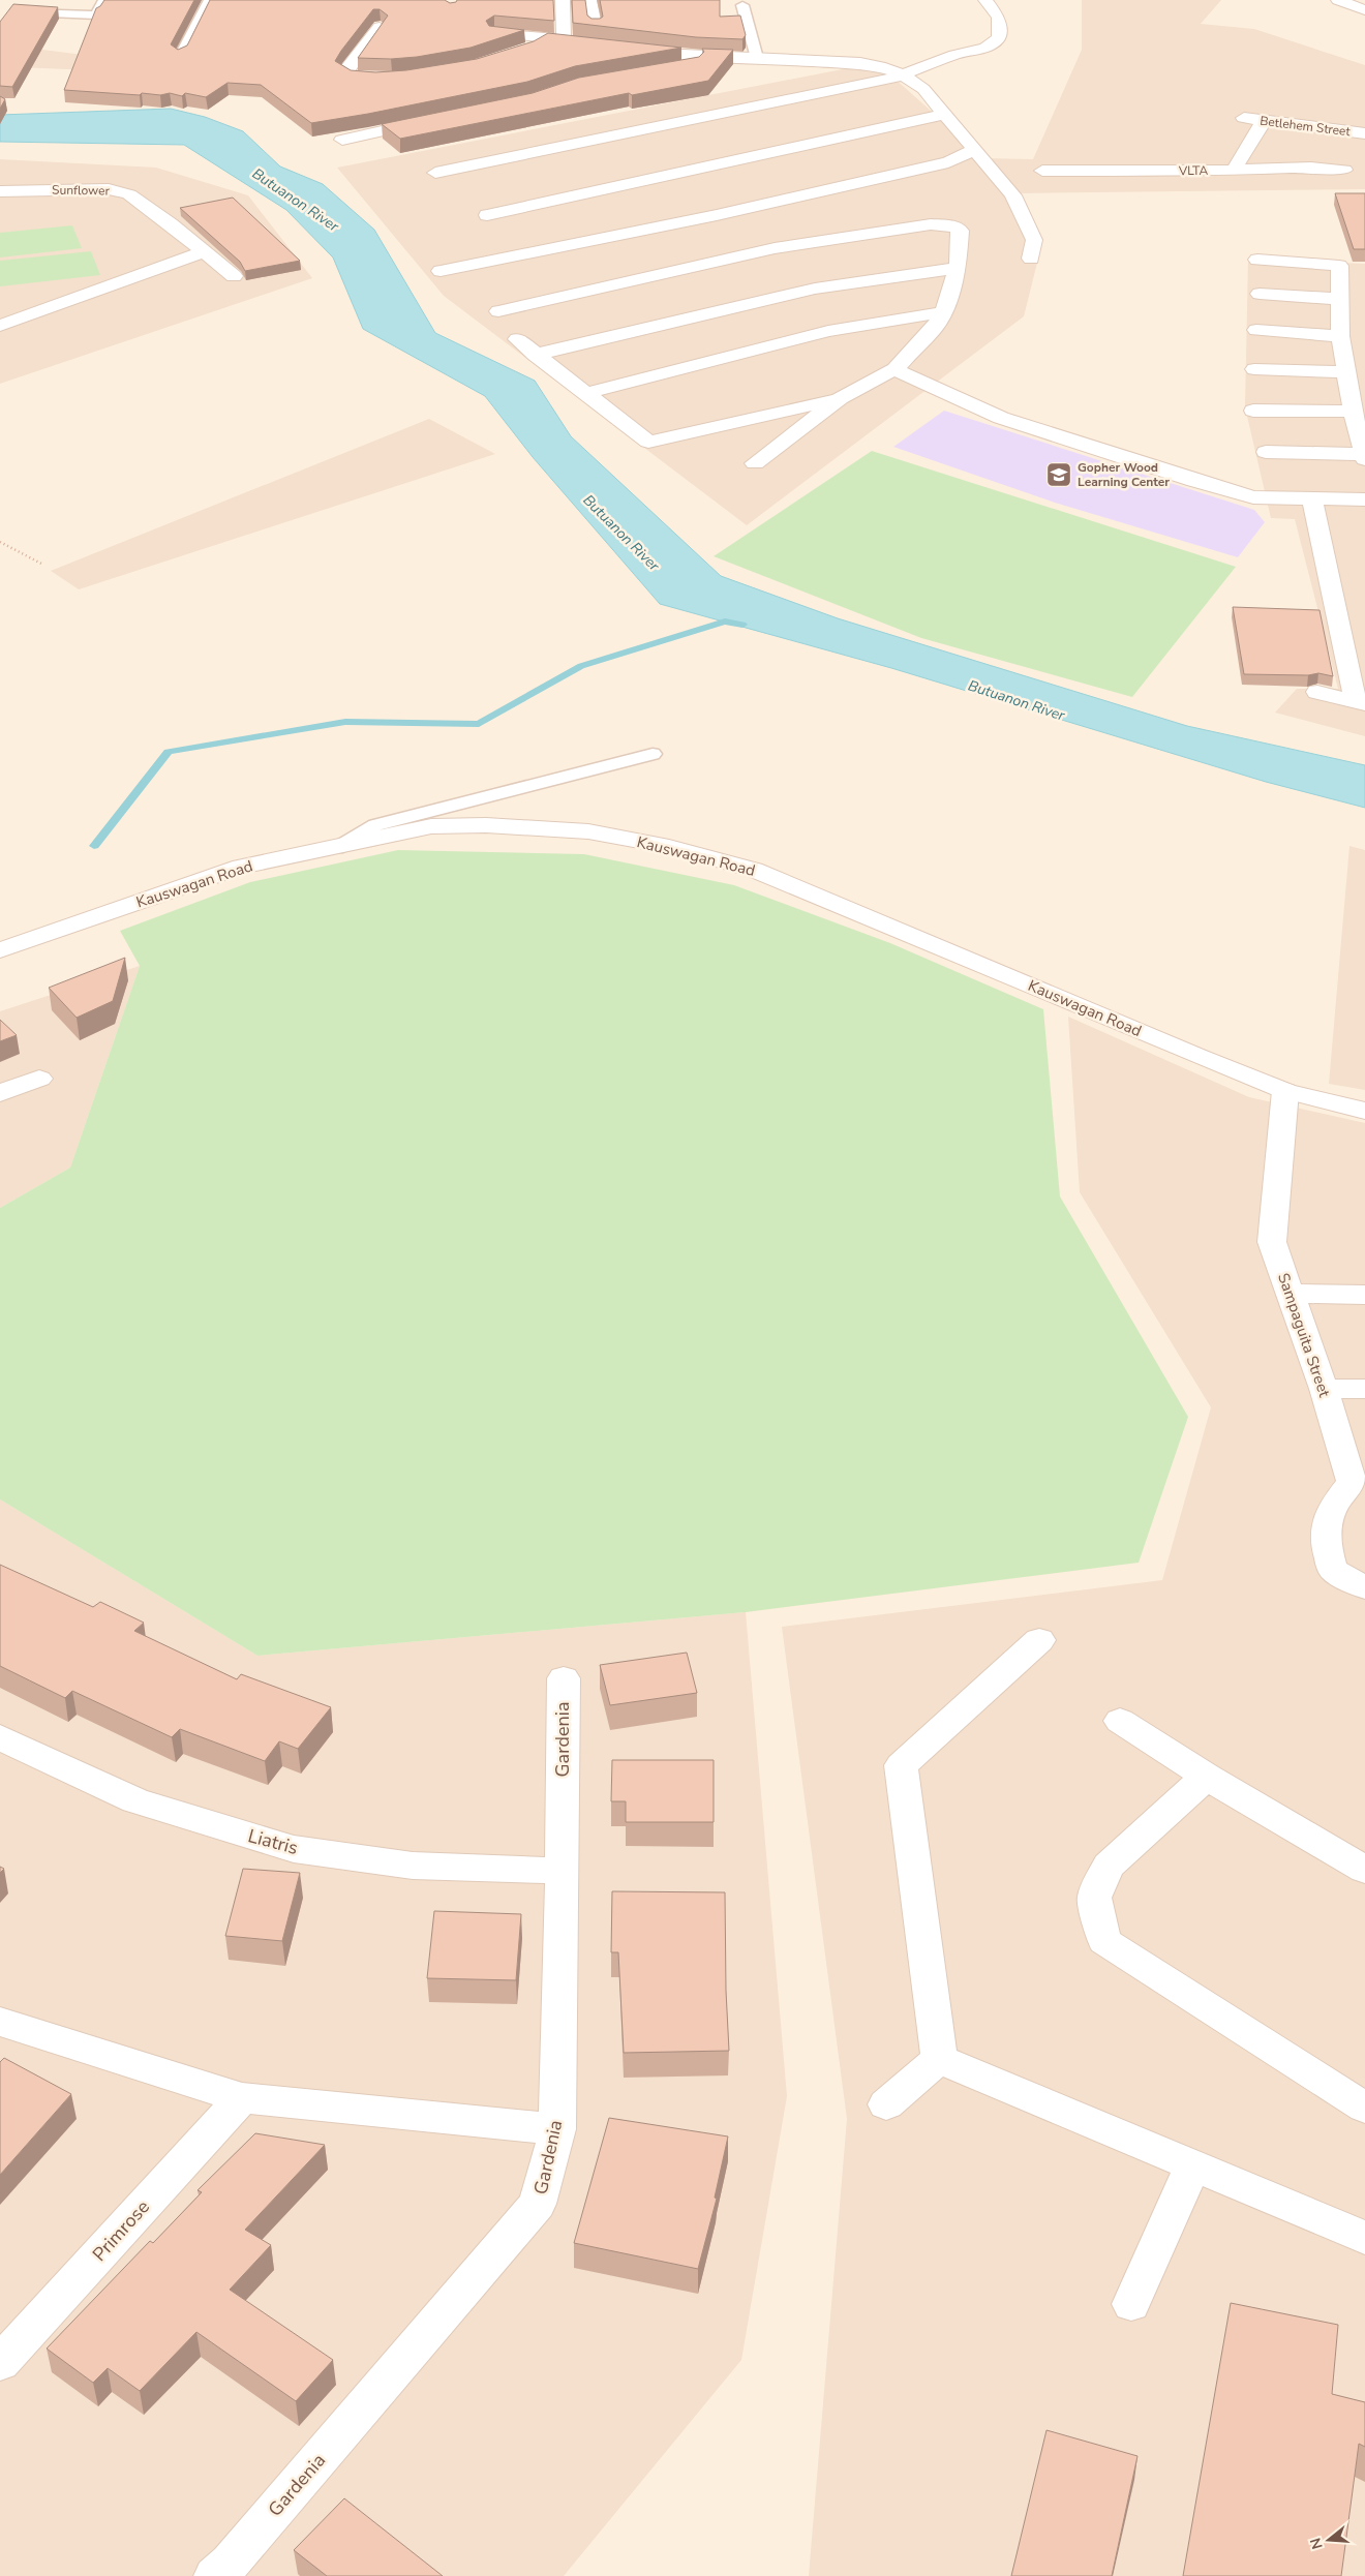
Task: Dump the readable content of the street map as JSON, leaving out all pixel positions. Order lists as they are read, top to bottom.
{
  "streets": {
    "street": [
      "Betlehem Street",
      "VLTA",
      "Sunflower",
      "Kauswagan Road",
      "Sampaguita Street",
      "Gardenia",
      "Liatris",
      "Primrose"
    ]
  },
  "crossings": [
    ["Kauswagan Road", "Sampaguita Street"],
    ["Gardenia", "Liatris"]
  ],
  "water": ["Butuanon River"],
  "places": {
    "school or university": ["Gopher Wood Learning Center"]
  },
  "north": "left"
}
